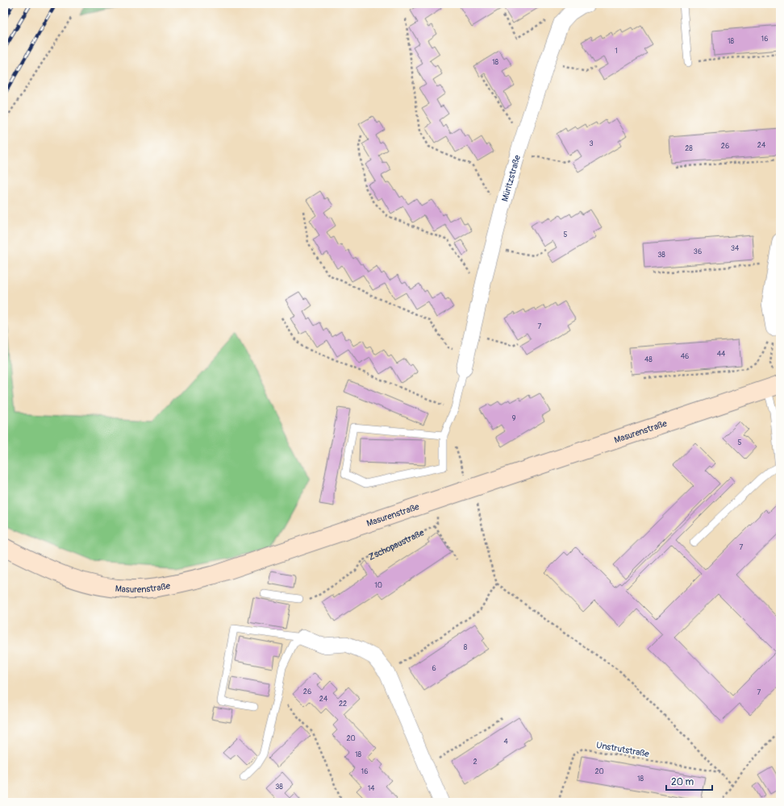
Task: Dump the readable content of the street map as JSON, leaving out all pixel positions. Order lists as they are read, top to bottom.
{
  "streets": {
    "main road": ["Masurenstraße"],
    "street": ["Müritzstraße"],
    "path": ["Zschopaustraße", "Unstrutstraße"]
  },
  "house_numbers": [
    "16",
    "18",
    "1",
    "18",
    "3",
    "24",
    "26",
    "28",
    "5",
    "34",
    "36",
    "38",
    "7",
    "44",
    "46",
    "48",
    "9",
    "5",
    "7",
    "10",
    "8",
    "6",
    "26",
    "7",
    "24",
    "22",
    "20",
    "4",
    "18",
    "2",
    "16",
    "20",
    "18",
    "38",
    "14"
  ],
  "scale_bar": "20 m"
}
